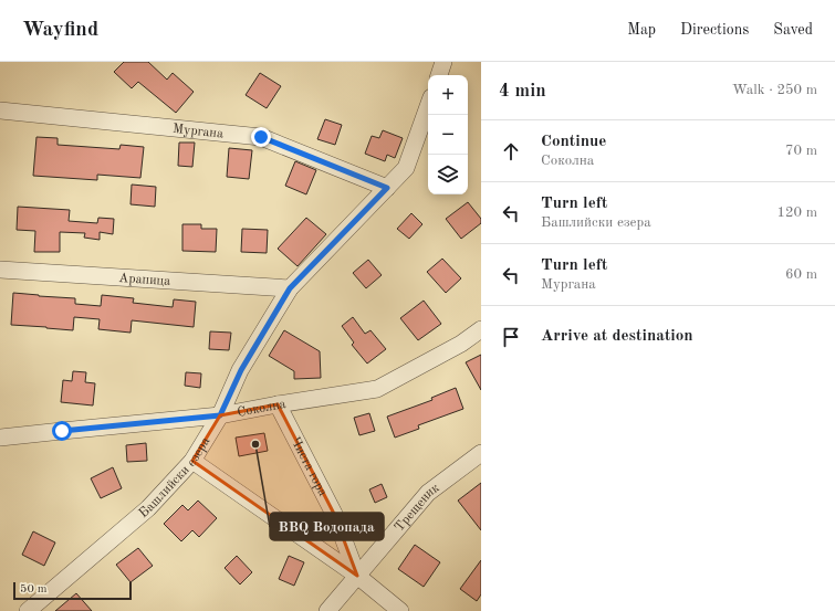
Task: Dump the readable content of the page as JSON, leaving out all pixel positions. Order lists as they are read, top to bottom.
{
  "streets": {
    "street": [
      "Мургана",
      "Арапица",
      "Соколна",
      "Чиста гора",
      "Башлийски езера",
      "Трещеник"
    ]
  },
  "crossings": [
    ["Мургана", "Башлийски езера"],
    ["Арапица", "Башлийски езера"],
    ["Соколна", "Чиста гора"],
    ["Соколна", "Башлийски езера"],
    ["Чиста гора", "Трещеник"]
  ],
  "places": ["BBQ Водопада"],
  "scale_bar": "50 m",
  "page": {
    "header": "Wayfind",
    "nav": ["Map", "Directions", "Saved"],
    "heading": ["4 min", "Walk · 250 m"],
    "map_buttons": ["+", "−"],
    "list": [
      ["Continue", "Соколна", "70 m"],
      ["Turn left", "Башлийски езера", "120 m"],
      ["Turn left", "Мургана", "60 m"],
      "Arrive at destination"
    ],
    "scale": "50 m"
  }
}
